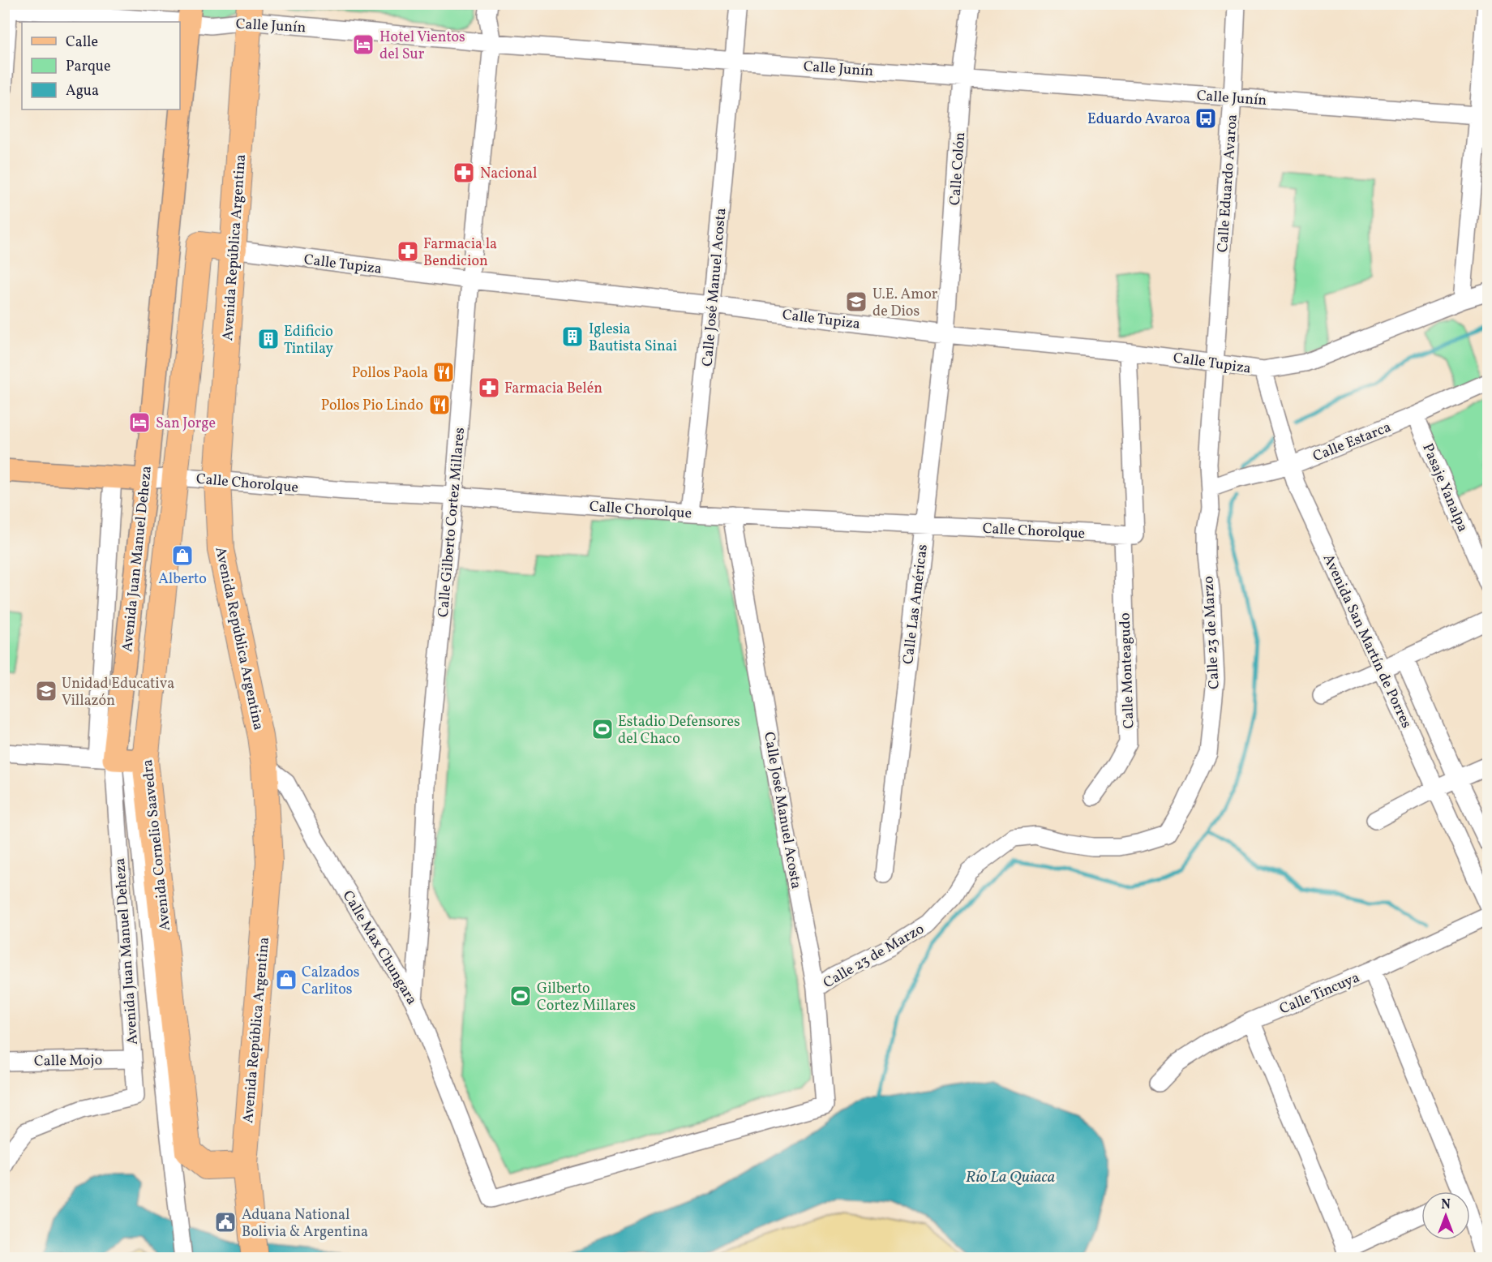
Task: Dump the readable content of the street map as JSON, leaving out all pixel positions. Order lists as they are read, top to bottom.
{
  "streets": {
    "highway": ["Avenida República Argentina", "Calle Tupiza", "Avenida Cornelio Saavedra"],
    "main road": ["Avenida Juan Manuel Deheza"],
    "street": [
      "Calle Junín",
      "Calle Colón",
      "Calle Eduardo Avaroa",
      "Calle José Manuel Acosta",
      "Calle Estarca",
      "Calle Chorolque",
      "Pasaje Yanalpa",
      "Calle Gilberto Cortez Millares",
      "Calle Las Américas",
      "Calle 23 de Marzo",
      "Avenida San Martín de Porres",
      "Calle Monteagudo",
      "Calle Max Chungara",
      "Calle Tincuya",
      "Calle Mojo"
    ]
  },
  "crossings": [
    ["Calle Junín", "Calle Colón"],
    ["Calle Junín", "Calle Eduardo Avaroa"],
    ["Calle Junín", "Avenida República Argentina"],
    ["Calle Junín", "Calle José Manuel Acosta"],
    ["Calle Junín", "Calle Gilberto Cortez Millares"],
    ["Calle Junín", "Avenida Juan Manuel Deheza"],
    ["Calle Colón", "Calle Tupiza"],
    ["Calle Colón", "Calle Las Américas"],
    ["Calle Eduardo Avaroa", "Calle Tupiza"],
    ["Calle Eduardo Avaroa", "Calle 23 de Marzo"],
    ["Avenida República Argentina", "Calle Tupiza"],
    ["Avenida República Argentina", "Calle Chorolque"],
    ["Avenida República Argentina", "Avenida Cornelio Saavedra"],
    ["Avenida República Argentina", "Calle Max Chungara"],
    ["Calle Tupiza", "Calle José Manuel Acosta"],
    ["Calle Tupiza", "Calle Gilberto Cortez Millares"],
    ["Calle Tupiza", "Calle Las Américas"],
    ["Calle Tupiza", "Calle 23 de Marzo"],
    ["Calle Tupiza", "Avenida San Martín de Porres"],
    ["Calle Tupiza", "Calle Monteagudo"],
    ["Calle Tupiza", "Avenida Cornelio Saavedra"],
    ["Calle José Manuel Acosta", "Calle Chorolque"],
    ["Calle José Manuel Acosta", "Calle 23 de Marzo"],
    ["Calle José Manuel Acosta", "Calle Max Chungara"],
    ["Calle Estarca", "Pasaje Yanalpa"],
    ["Calle Estarca", "Calle 23 de Marzo"],
    ["Calle Estarca", "Avenida San Martín de Porres"],
    ["Calle Chorolque", "Calle Gilberto Cortez Millares"],
    ["Calle Chorolque", "Avenida Juan Manuel Deheza"],
    ["Calle Chorolque", "Calle Las Américas"],
    ["Calle Chorolque", "Calle Monteagudo"],
    ["Calle Chorolque", "Avenida Cornelio Saavedra"],
    ["Calle Gilberto Cortez Millares", "Calle Max Chungara"],
    ["Avenida Juan Manuel Deheza", "Avenida Cornelio Saavedra"],
    ["Avenida Juan Manuel Deheza", "Calle Mojo"]
  ],
  "water": ["Río La Quiaca"],
  "places": {
    "hotel": ["Hotel Vientos del Sur", "San Jorge"],
    "bus stop": ["Eduardo Avaroa"],
    "pharmacy": ["Nacional", "Farmacia la Bendicion", "Farmacia Belén"],
    "school or university": ["U.E. Amor de Dios", "Unidad Educativa Villazón"],
    "building": ["Iglesia Bautista Sinai", "Edificio Tintilay"],
    "restaurant": ["Pollos Paola", "Pollos Pio Lindo"],
    "shop": ["Alberto", "Calzados Carlitos"],
    "sports": ["Estadio Defensores del Chaco", "Gilberto Cortez Millares"],
    "public building": ["Aduana National Bolivia & Argentina"]
  },
  "legend": ["Calle", "Parque", "Agua"],
  "north": "top"
}
